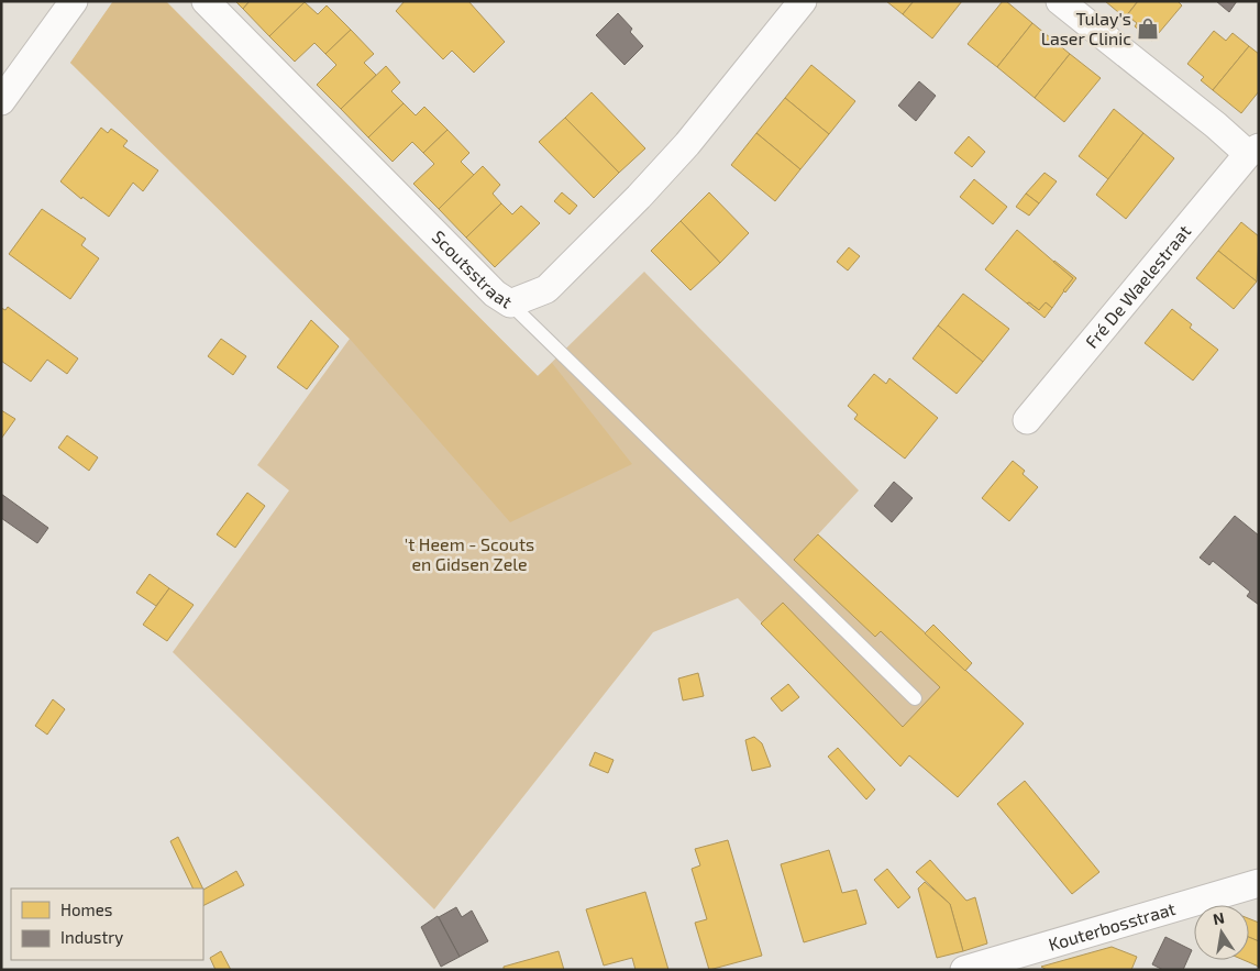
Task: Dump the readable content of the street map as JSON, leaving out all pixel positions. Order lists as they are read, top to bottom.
{
  "streets": {
    "street": ["Scoutsstraat", "Fré De Waelestraat", "Kouterbosstraat"]
  },
  "parks": ["'t Heem - Scouts en Gidsen Zele"],
  "places": {
    "shop": ["Tulay's Laser Clinic"]
  },
  "legend": ["Homes", "Industry"],
  "north": "top"
}
